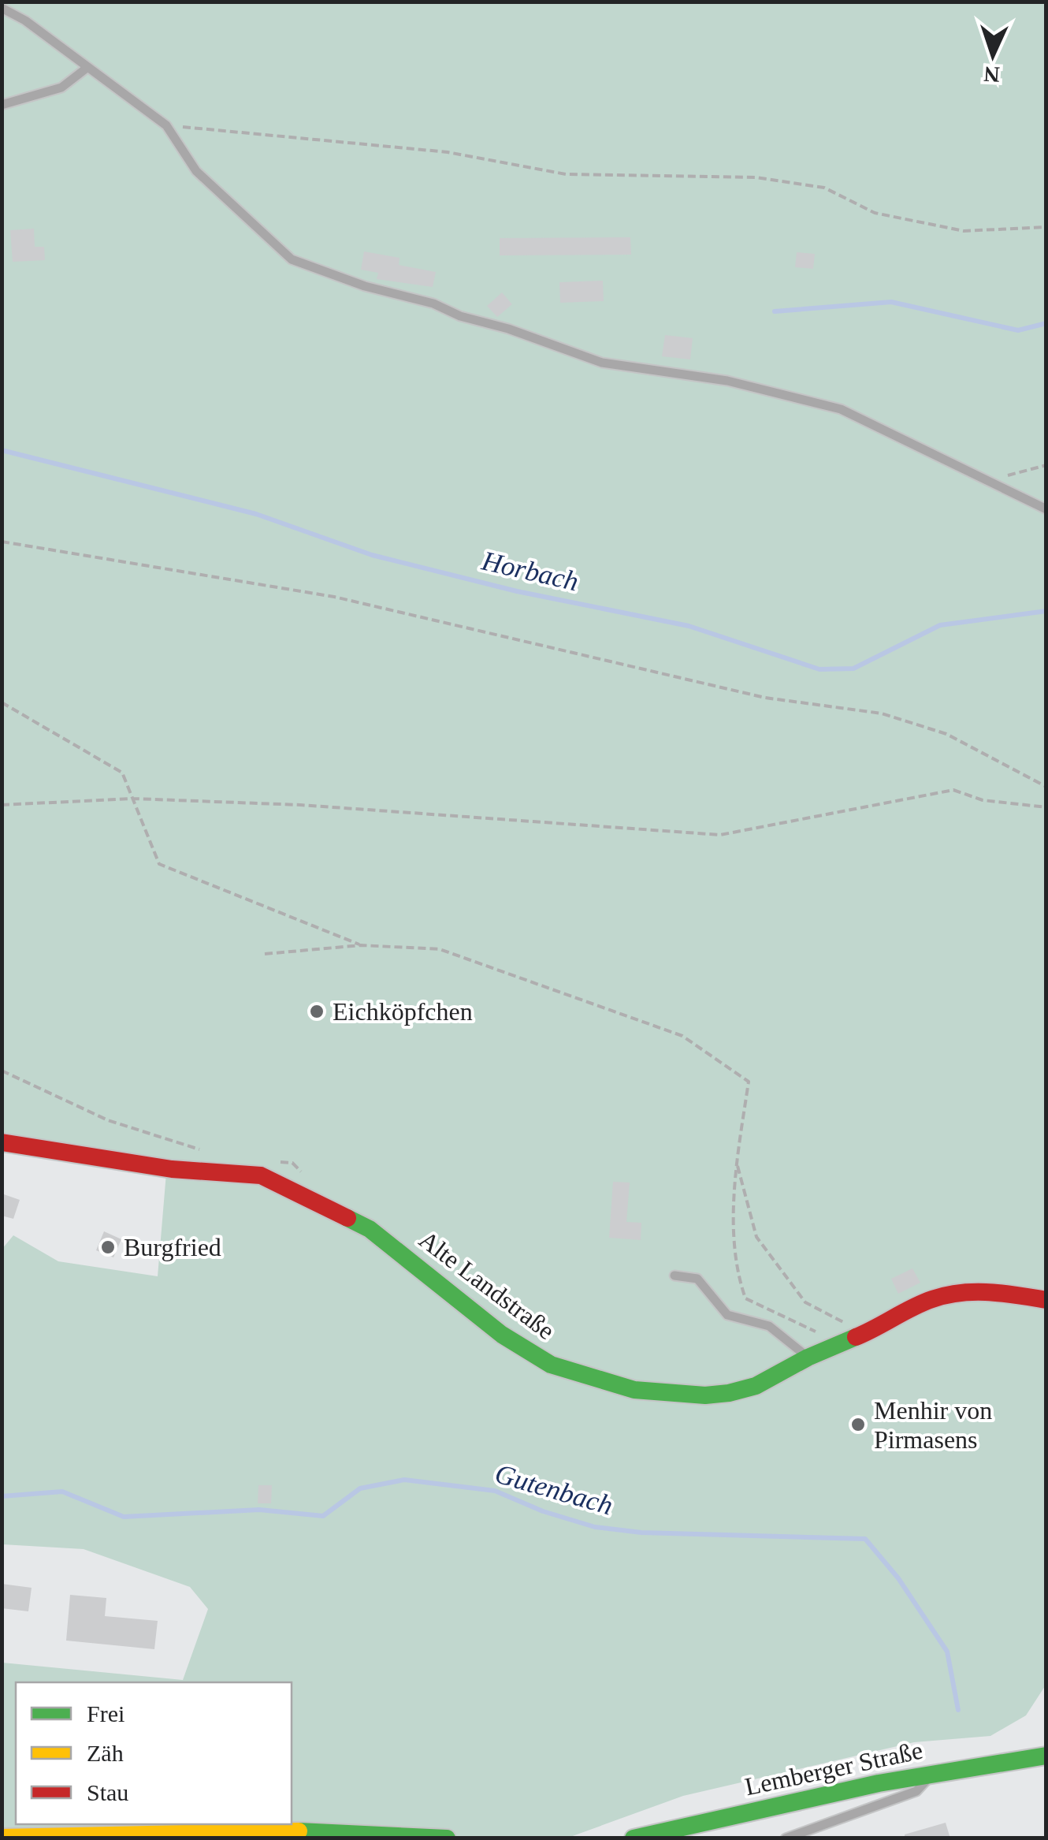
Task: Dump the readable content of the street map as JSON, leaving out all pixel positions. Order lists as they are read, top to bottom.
{
  "streets": {
    "street": ["Alte Landstraße", "Lemberger Straße"]
  },
  "water": ["Horbach", "Gutenbach"],
  "places": ["Eichköpfchen", "Burgfried", "Menhir von Pirmasens"],
  "legend": ["Frei", "Zäh", "Stau"],
  "north": "bottom"
}
